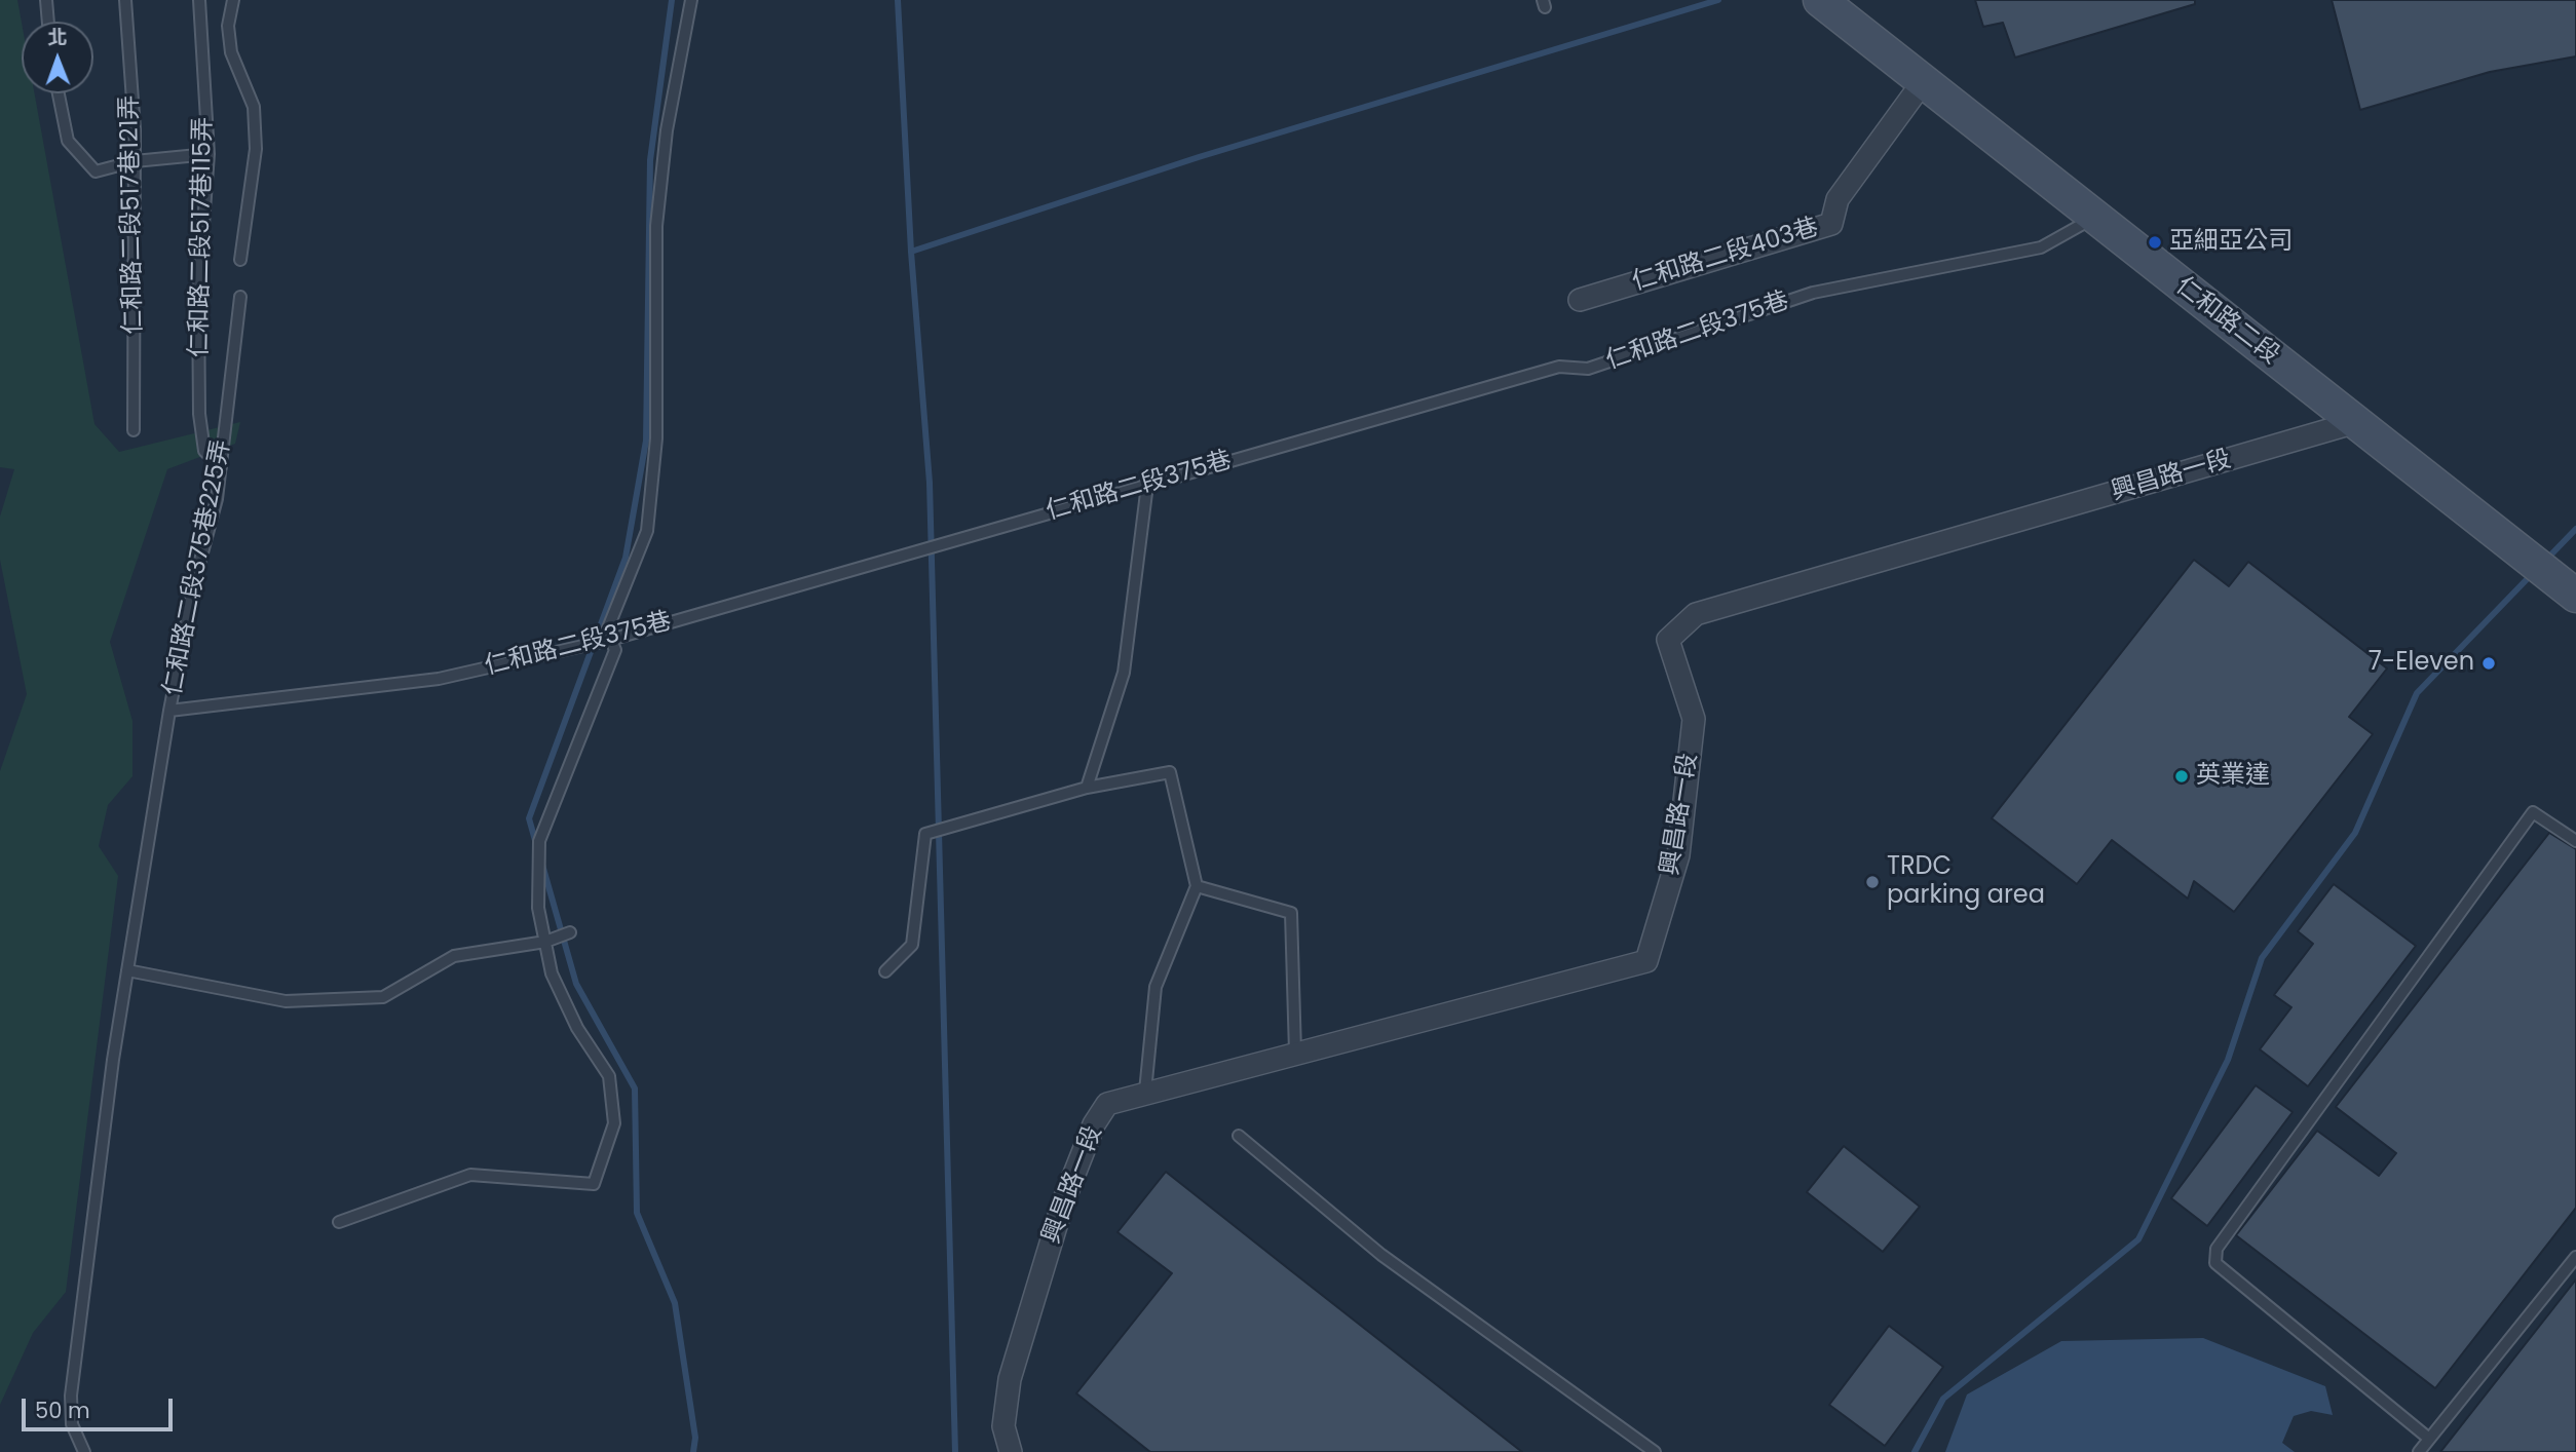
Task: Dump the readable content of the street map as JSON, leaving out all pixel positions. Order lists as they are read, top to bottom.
{
  "streets": {
    "main road": ["仁和路二段"],
    "street": ["仁和路二段403巷", "興昌路一段"],
    "lane": [
      "仁和路二段517巷121弄",
      "仁和路二段517巷115弄",
      "仁和路二段375巷",
      "仁和路二段375巷225弄"
    ]
  },
  "crossings": [
    ["仁和路二段517巷115弄", "仁和路二段375巷225弄"],
    ["仁和路二段403巷", "仁和路二段"],
    ["仁和路二段", "仁和路二段375巷"],
    ["仁和路二段", "興昌路一段"],
    ["仁和路二段375巷", "仁和路二段375巷225弄"]
  ],
  "places": [
    "亞細亞公司",
    "7-Eleven",
    "英業達",
    "TRDC parking area"
  ],
  "scale_bar": "50 m",
  "north": "top"
}
